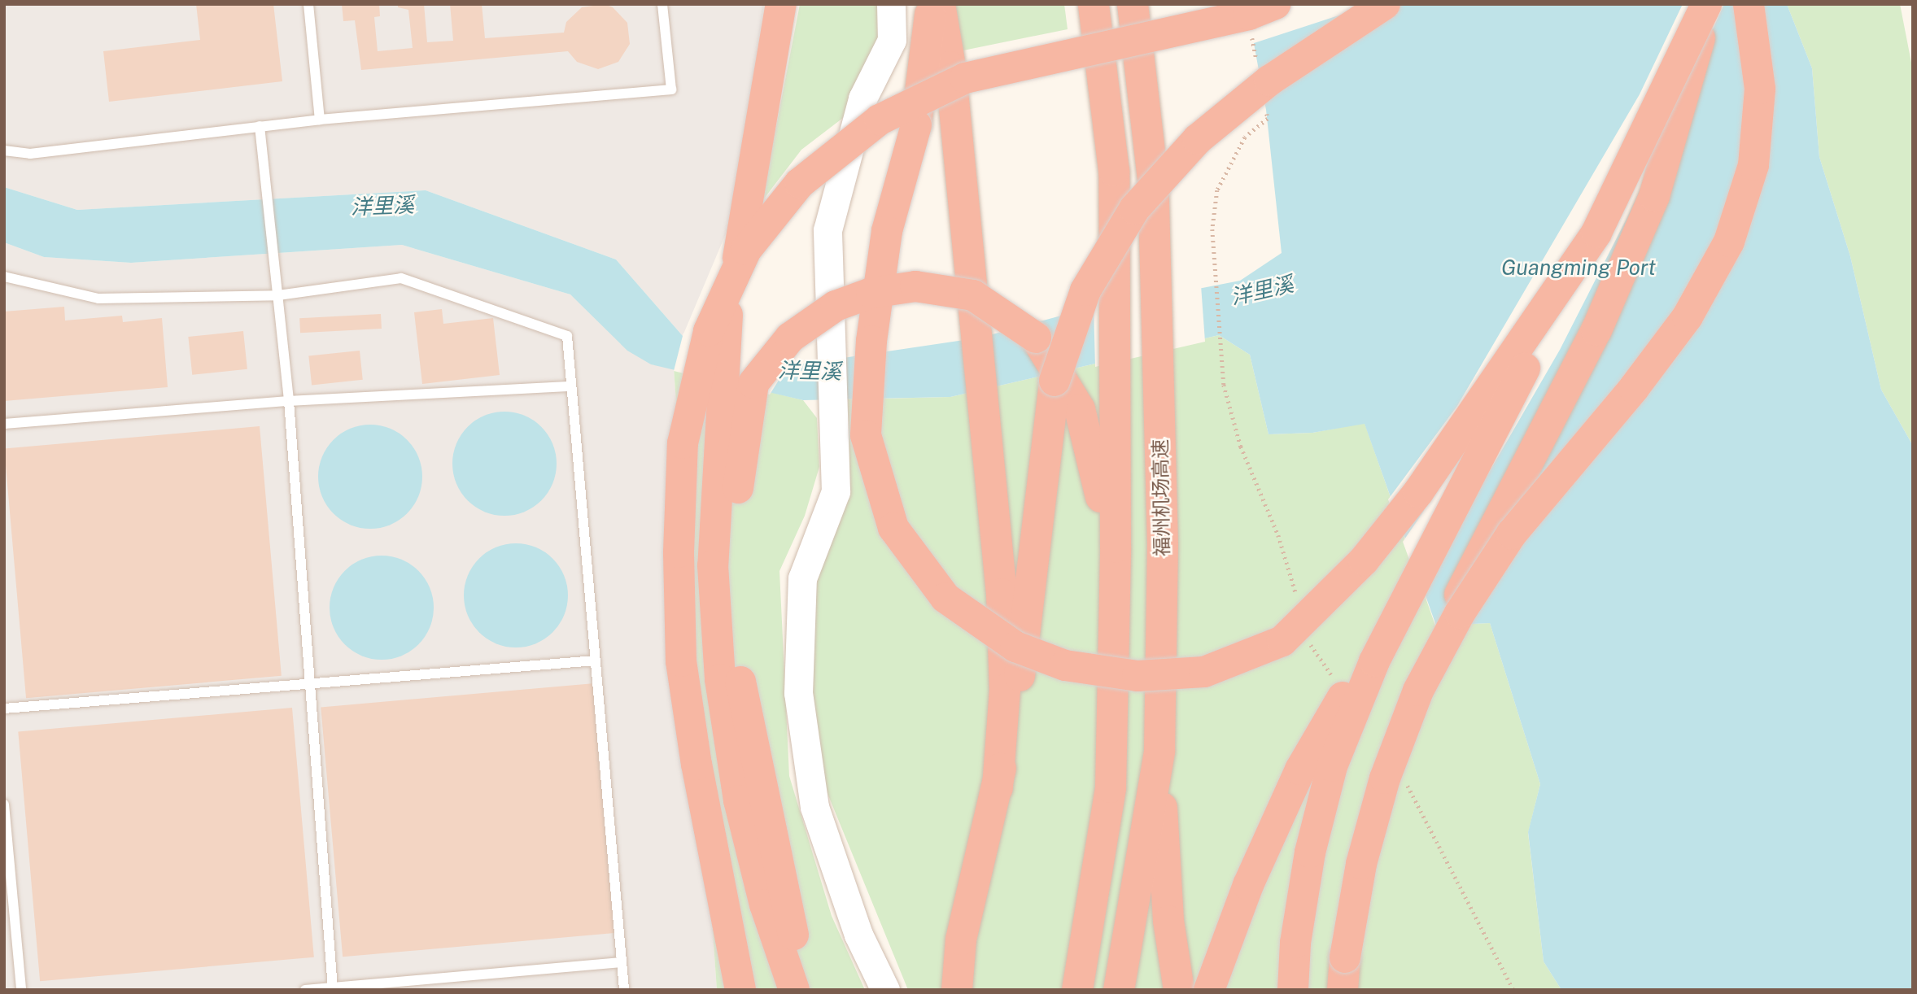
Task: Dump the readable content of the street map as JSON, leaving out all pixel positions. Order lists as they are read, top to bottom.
{
  "streets": {
    "highway": ["福州机场高速"]
  },
  "water": ["洋里溪", "Guangming Port"]
}
